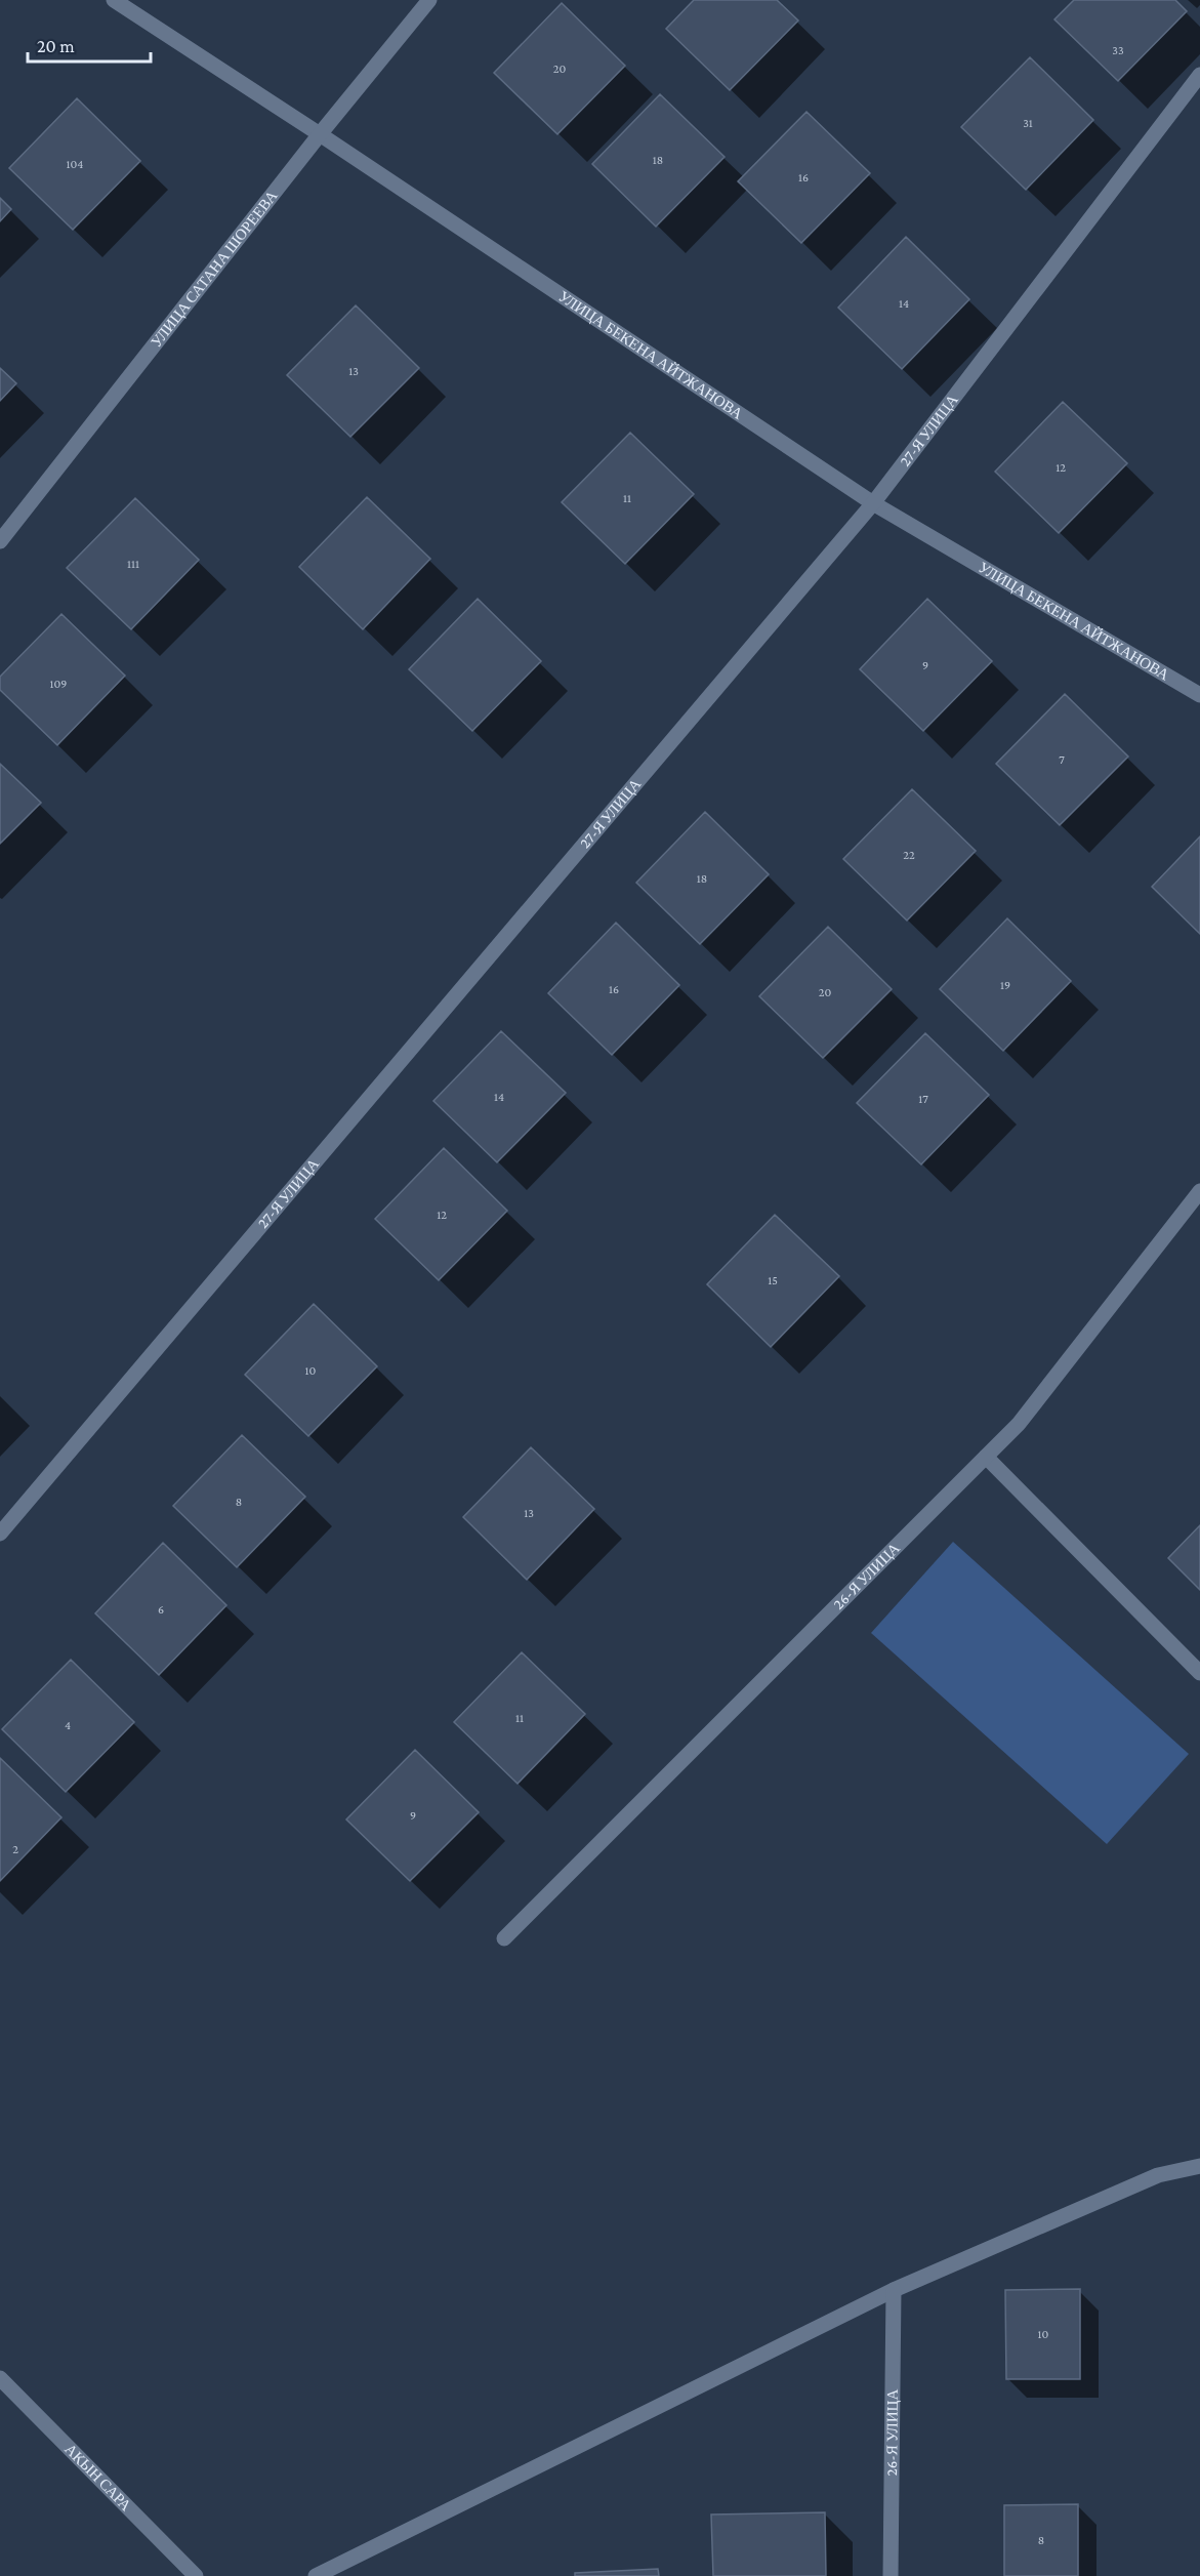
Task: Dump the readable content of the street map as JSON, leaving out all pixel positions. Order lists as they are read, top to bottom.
{
  "streets": {
    "street": [
      "УЛИЦА САТАНА ШОРЕЕВА",
      "УЛИЦА БЕКЕНА АЙТЖАНОВА",
      "27-Я УЛИЦА",
      "26-Я УЛИЦА",
      "АКЫН САРА"
    ]
  },
  "crossings": [
    ["УЛИЦА САТАНА ШОРЕЕВА", "УЛИЦА БЕКЕНА АЙТЖАНОВА"],
    ["УЛИЦА БЕКЕНА АЙТЖАНОВА", "27-Я УЛИЦА"]
  ],
  "house_numbers": [
    "33",
    "20",
    "31",
    "18",
    "104",
    "16",
    "14",
    "13",
    "12",
    "11",
    "111",
    "9",
    "109",
    "7",
    "22",
    "18",
    "19",
    "16",
    "20",
    "14",
    "17",
    "12",
    "15",
    "10",
    "8",
    "13",
    "6",
    "11",
    "4",
    "9",
    "2",
    "10",
    "8"
  ],
  "scale_bar": "20 m"
}
